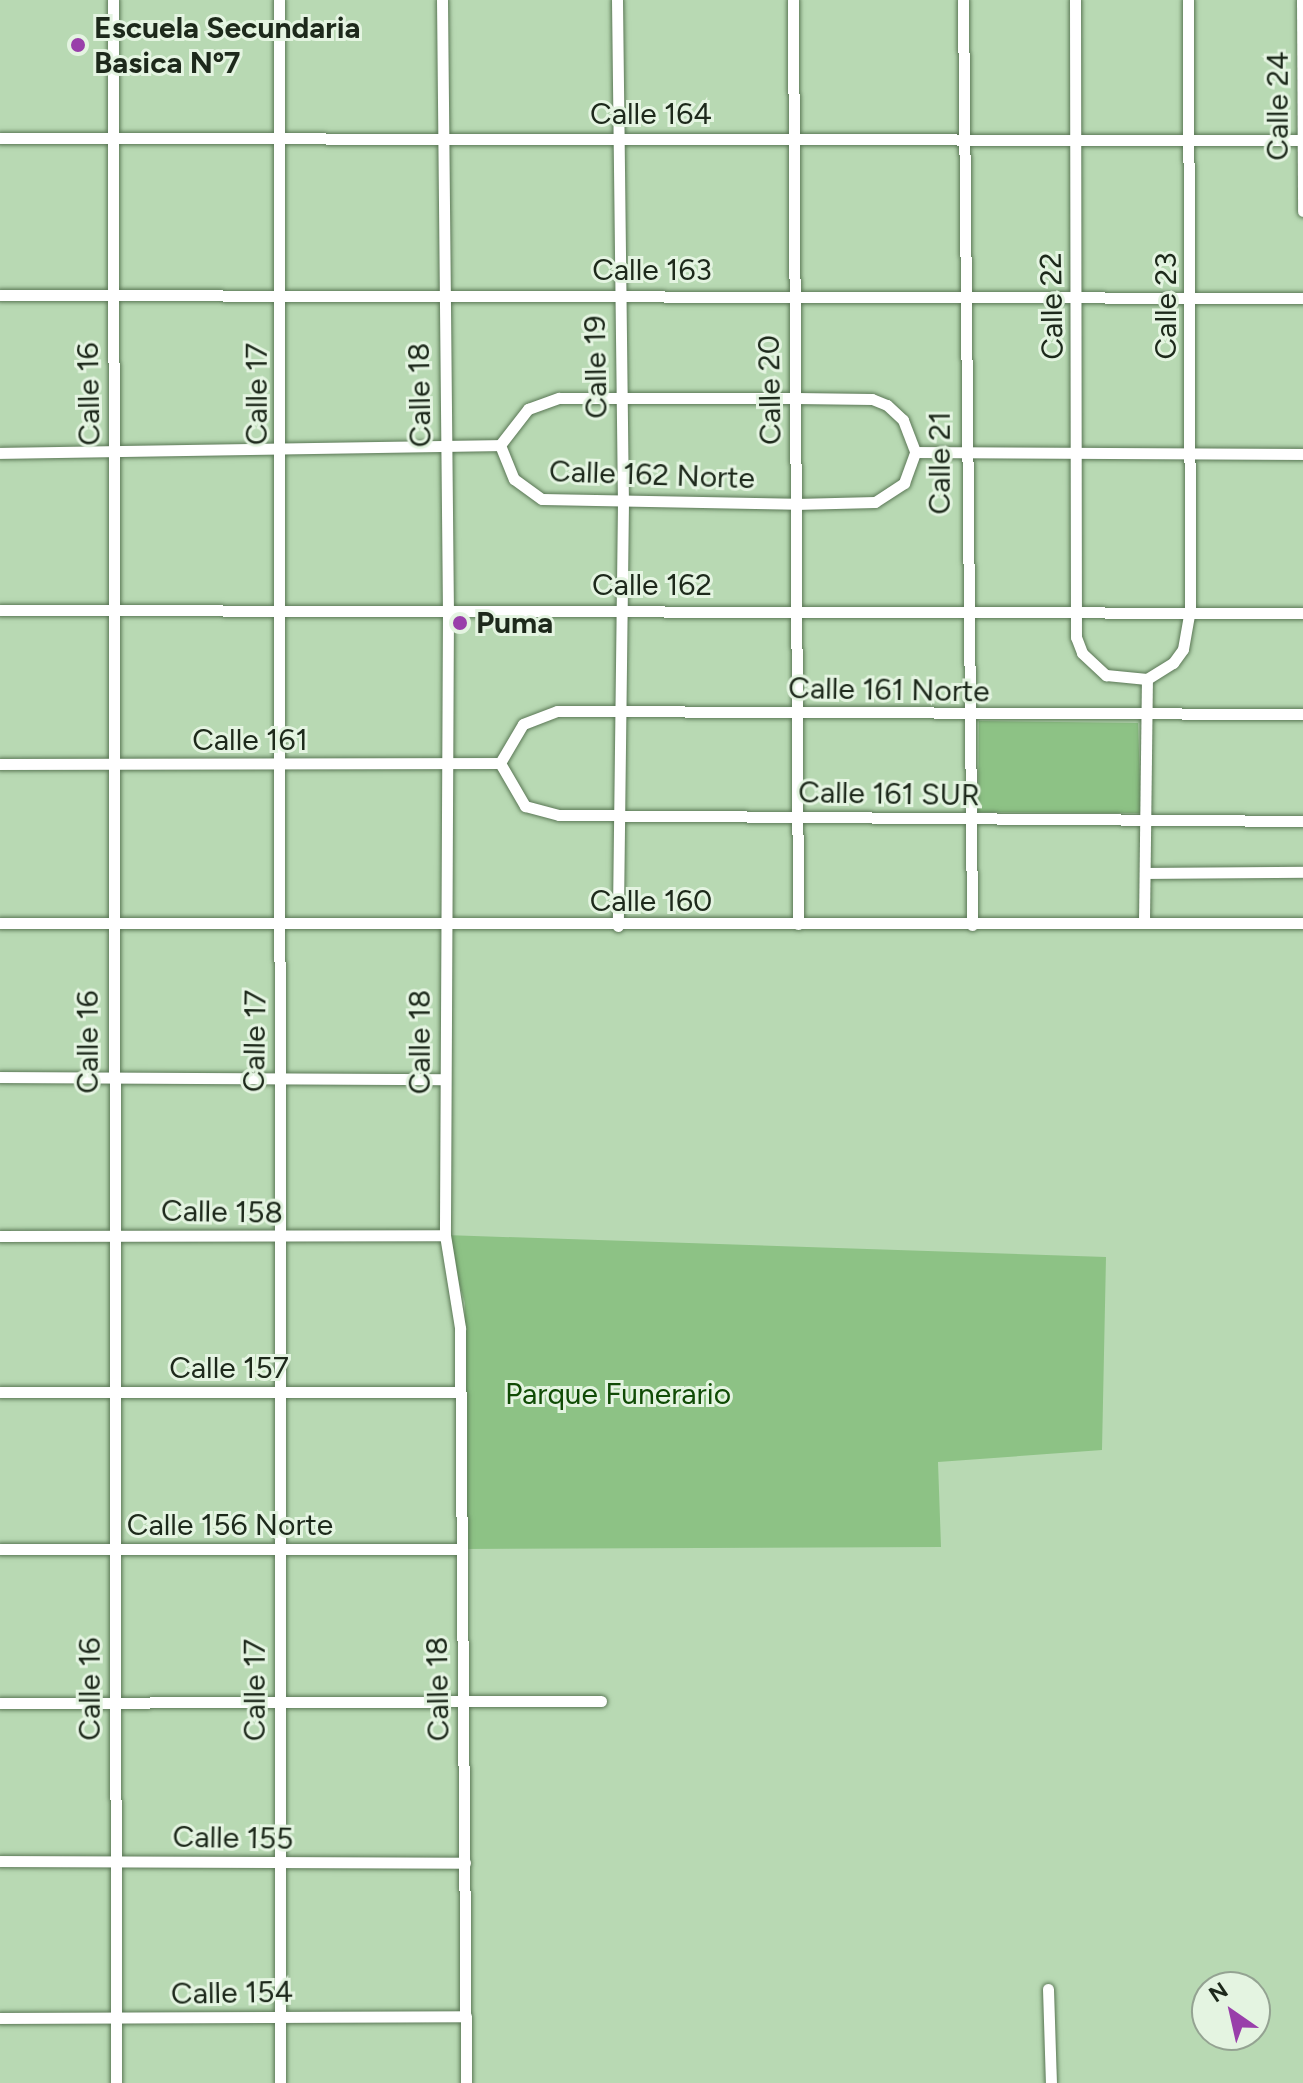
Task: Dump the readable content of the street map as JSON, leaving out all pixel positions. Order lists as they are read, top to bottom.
{
  "streets": {
    "street": [
      "Calle 24",
      "Calle 164",
      "Calle 163",
      "Calle 22",
      "Calle 23",
      "Calle 19",
      "Calle 20",
      "Calle 16",
      "Calle 17",
      "Calle 18",
      "Calle 21",
      "Calle 162 Norte",
      "Calle 162",
      "Calle 161 Norte",
      "Calle 161",
      "Calle 161 SUR",
      "Calle 160",
      "Calle 158",
      "Calle 157",
      "Calle 156 Norte",
      "Calle 155",
      "Calle 154"
    ]
  },
  "crossings": [
    ["Calle 24", "Calle 164"],
    ["Calle 164", "Calle 22"],
    ["Calle 164", "Calle 23"],
    ["Calle 164", "Calle 19"],
    ["Calle 164", "Calle 20"],
    ["Calle 164", "Calle 16"],
    ["Calle 164", "Calle 17"],
    ["Calle 164", "Calle 18"],
    ["Calle 164", "Calle 21"],
    ["Calle 163", "Calle 22"],
    ["Calle 163", "Calle 23"],
    ["Calle 163", "Calle 19"],
    ["Calle 163", "Calle 20"],
    ["Calle 163", "Calle 16"],
    ["Calle 163", "Calle 17"],
    ["Calle 163", "Calle 18"],
    ["Calle 163", "Calle 21"],
    ["Calle 22", "Calle 23"],
    ["Calle 22", "Calle 162"],
    ["Calle 23", "Calle 162"],
    ["Calle 19", "Calle 162 Norte"],
    ["Calle 19", "Calle 162"],
    ["Calle 19", "Calle 161 Norte"],
    ["Calle 19", "Calle 161 SUR"],
    ["Calle 19", "Calle 160"],
    ["Calle 20", "Calle 162 Norte"],
    ["Calle 20", "Calle 162"],
    ["Calle 20", "Calle 161 Norte"],
    ["Calle 20", "Calle 161 SUR"],
    ["Calle 20", "Calle 160"],
    ["Calle 16", "Calle 162"],
    ["Calle 16", "Calle 161"],
    ["Calle 16", "Calle 160"],
    ["Calle 16", "Calle 158"],
    ["Calle 16", "Calle 157"],
    ["Calle 16", "Calle 156 Norte"],
    ["Calle 16", "Calle 155"],
    ["Calle 16", "Calle 154"],
    ["Calle 17", "Calle 162"],
    ["Calle 17", "Calle 161"],
    ["Calle 17", "Calle 160"],
    ["Calle 17", "Calle 158"],
    ["Calle 17", "Calle 157"],
    ["Calle 17", "Calle 156 Norte"],
    ["Calle 17", "Calle 155"],
    ["Calle 17", "Calle 154"],
    ["Calle 18", "Calle 162"],
    ["Calle 18", "Calle 161"],
    ["Calle 18", "Calle 160"],
    ["Calle 18", "Calle 158"],
    ["Calle 18", "Calle 157"],
    ["Calle 18", "Calle 156 Norte"],
    ["Calle 18", "Calle 155"],
    ["Calle 18", "Calle 154"],
    ["Calle 21", "Calle 162"],
    ["Calle 21", "Calle 161 Norte"],
    ["Calle 21", "Calle 161 SUR"],
    ["Calle 21", "Calle 160"],
    ["Calle 161 Norte", "Calle 161"],
    ["Calle 161 Norte", "Calle 161 SUR"],
    ["Calle 161", "Calle 161 SUR"]
  ],
  "parks": ["Parque Funerario"],
  "places": ["Escuela Secundaria Basica Nº7", "Puma"],
  "north": "top left"
}
